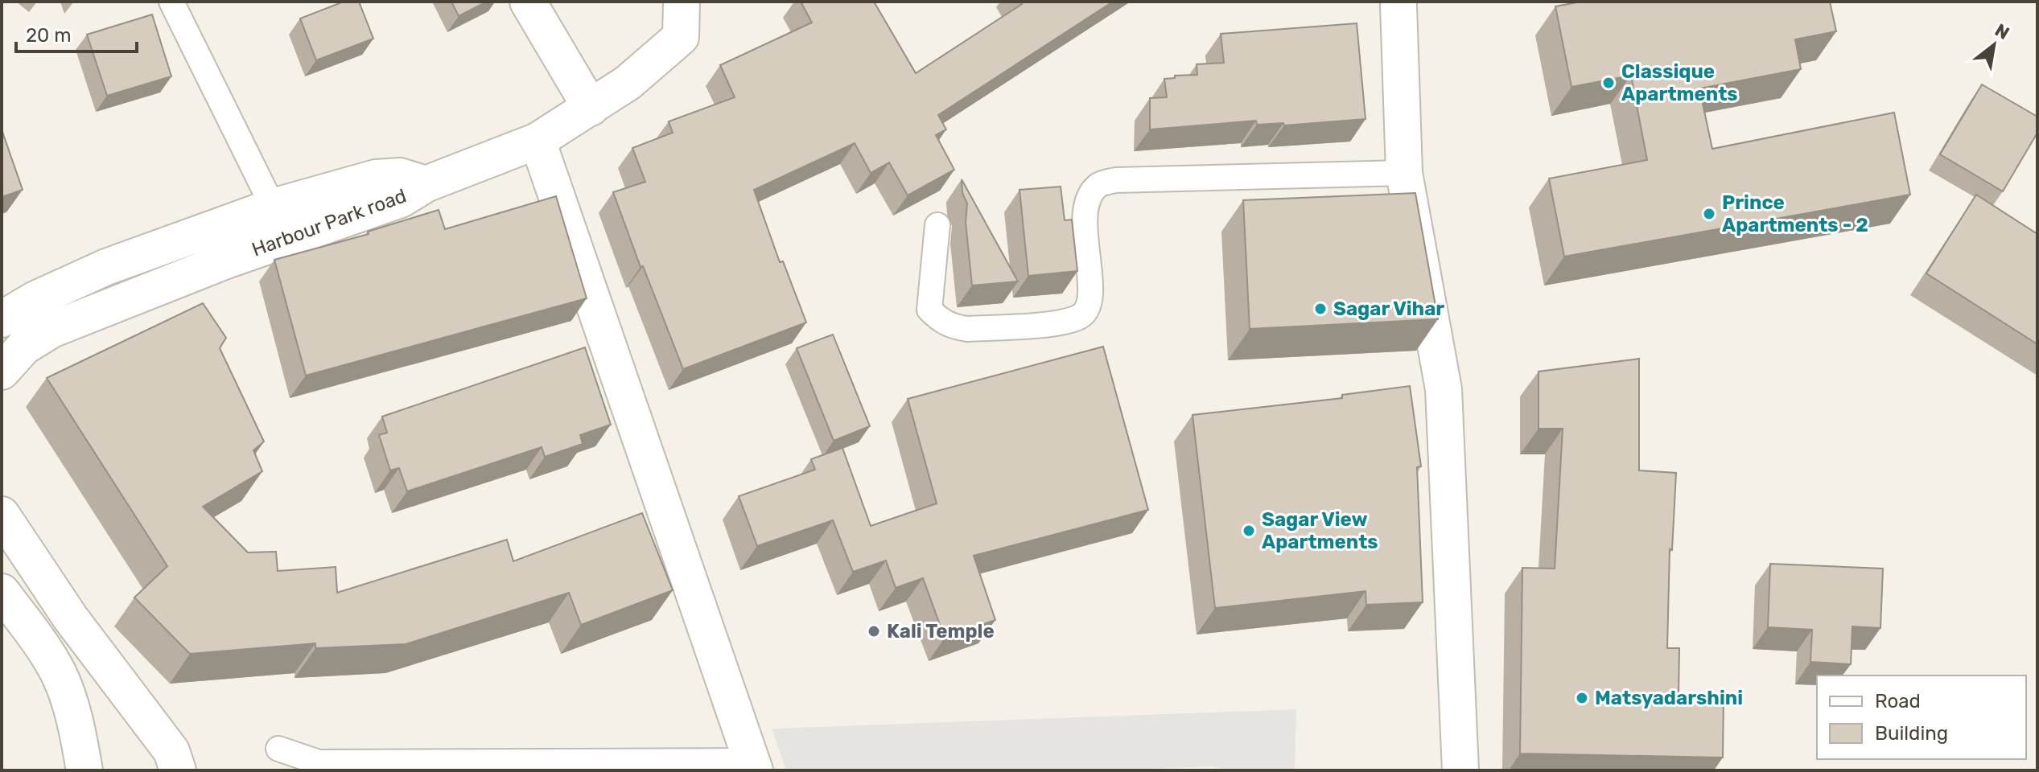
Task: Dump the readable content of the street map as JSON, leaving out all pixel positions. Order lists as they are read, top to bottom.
{
  "streets": {
    "street": ["Harbour Park road"]
  },
  "places": [
    "Classique Apartments",
    "Prince Apartments - 2",
    "Sagar Vihar",
    "Sagar View Apartments",
    "Kali Temple",
    "Matsyadarshini"
  ],
  "legend": ["Road", "Building"],
  "scale_bar": "20 m",
  "north": "top right"
}
